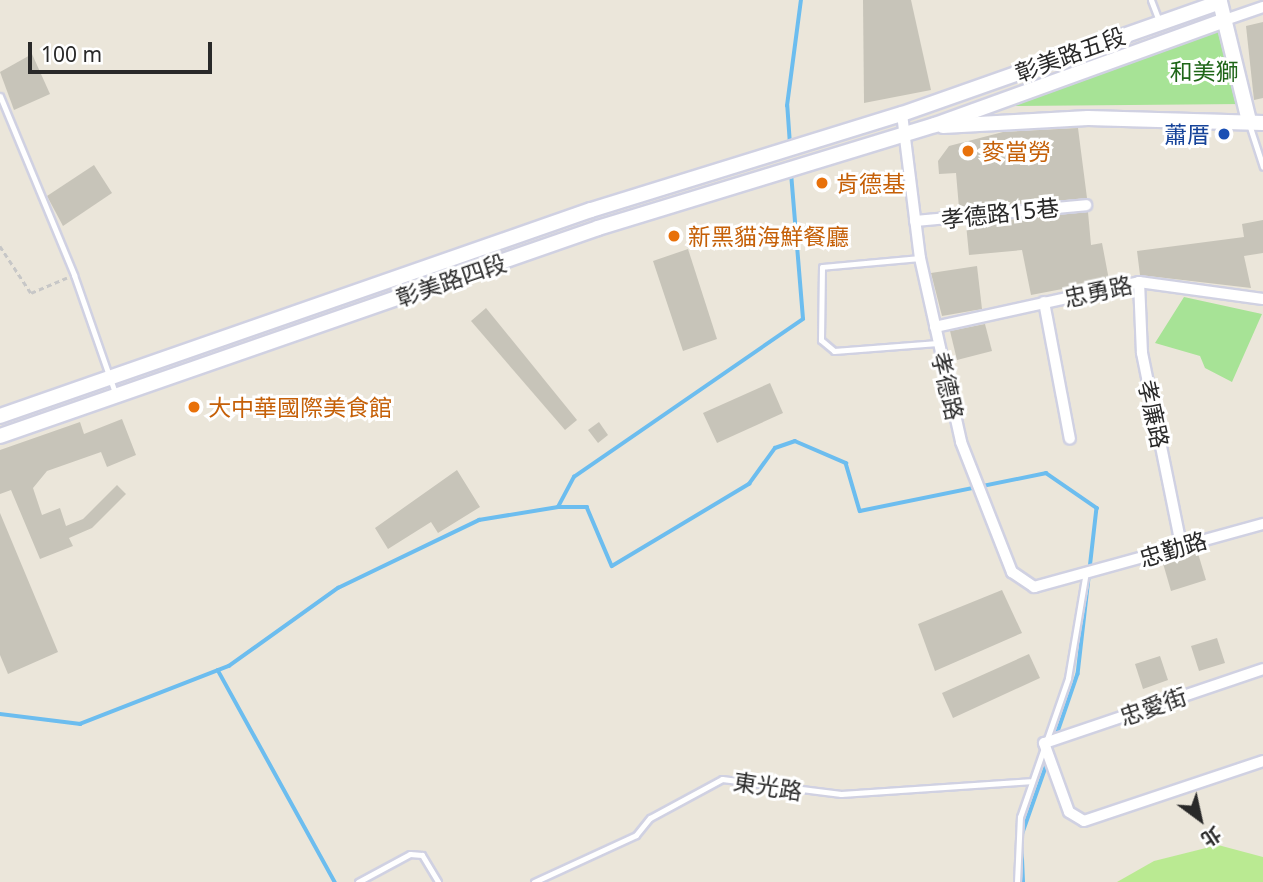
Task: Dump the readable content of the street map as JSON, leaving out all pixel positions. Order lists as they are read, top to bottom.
{
  "streets": {
    "main road": ["彰美路五段", "彰美路四段"],
    "street": [
      "孝德路15巷",
      "忠勇路",
      "孝德路",
      "孝廉路",
      "忠勤路",
      "忠愛街"
    ],
    "lane": ["東光路"]
  },
  "crossings": [
    ["彰美路五段", "彰美路四段"],
    ["彰美路五段", "孝德路"],
    ["孝德路15巷", "孝德路"],
    ["彰美路四段", "孝德路"],
    ["忠勇路", "孝德路"],
    ["忠勇路", "孝廉路"],
    ["孝德路", "忠勤路"],
    ["孝廉路", "忠勤路"]
  ],
  "parks": ["和美獅"],
  "places": [
    "蕭厝",
    "麥當勞",
    "肯德基",
    "新黑貓海鮮餐廳",
    "大中華國際美食館"
  ],
  "scale_bar": "100 m",
  "north": "bottom right"
}
